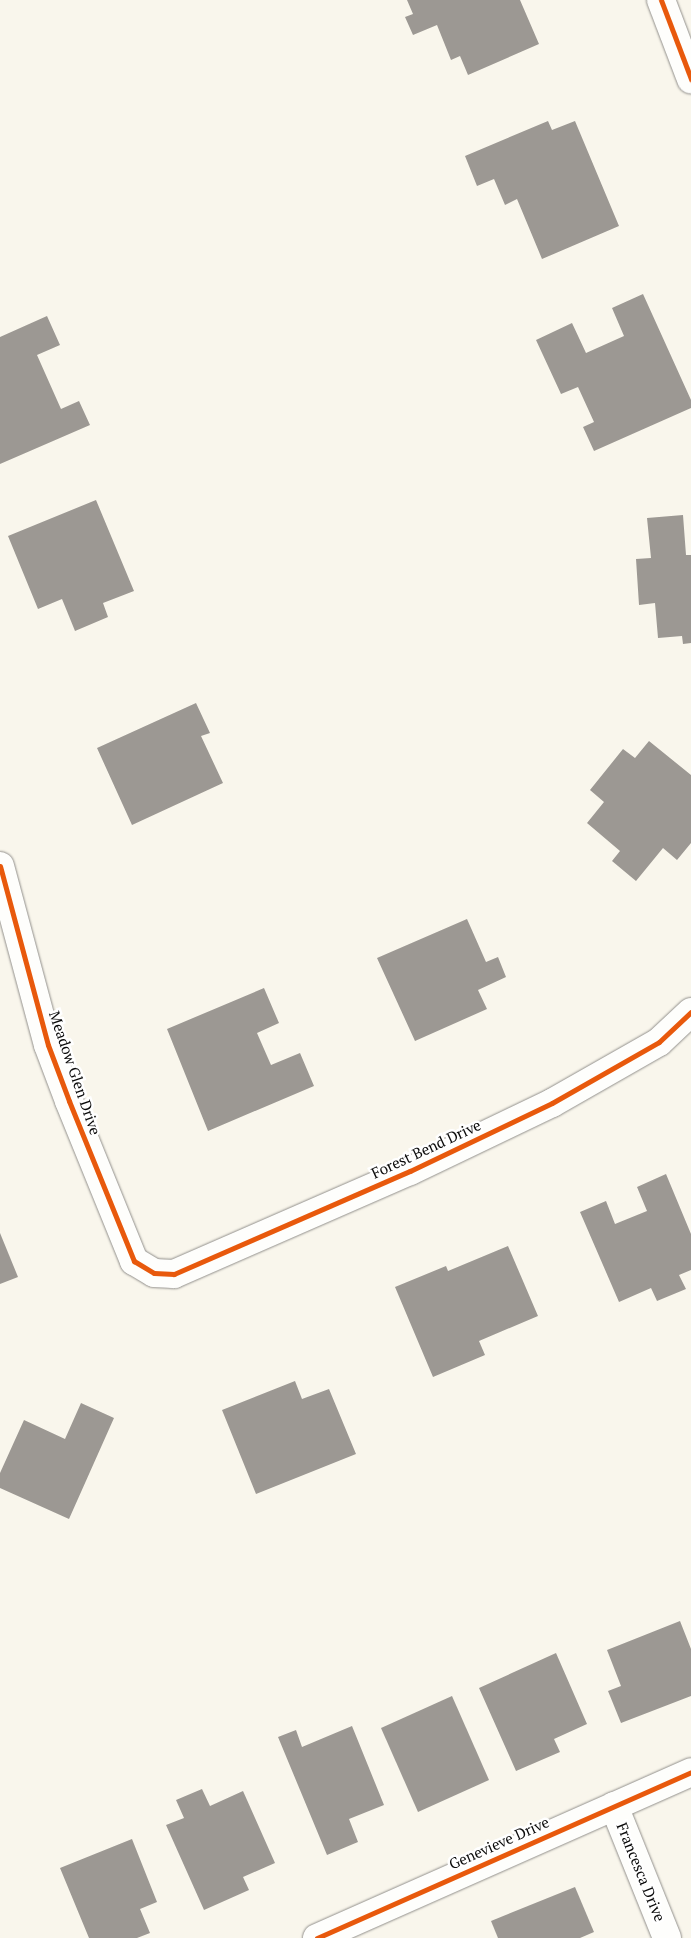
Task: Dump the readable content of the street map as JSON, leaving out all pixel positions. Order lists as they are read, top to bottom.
{
  "streets": {
    "street": [
      "Meadow Glen Drive",
      "Forest Bend Drive",
      "Genevieve Drive",
      "Francesca Drive"
    ]
  },
  "crossings": [
    ["Meadow Glen Drive", "Forest Bend Drive"],
    ["Genevieve Drive", "Francesca Drive"]
  ]
}
